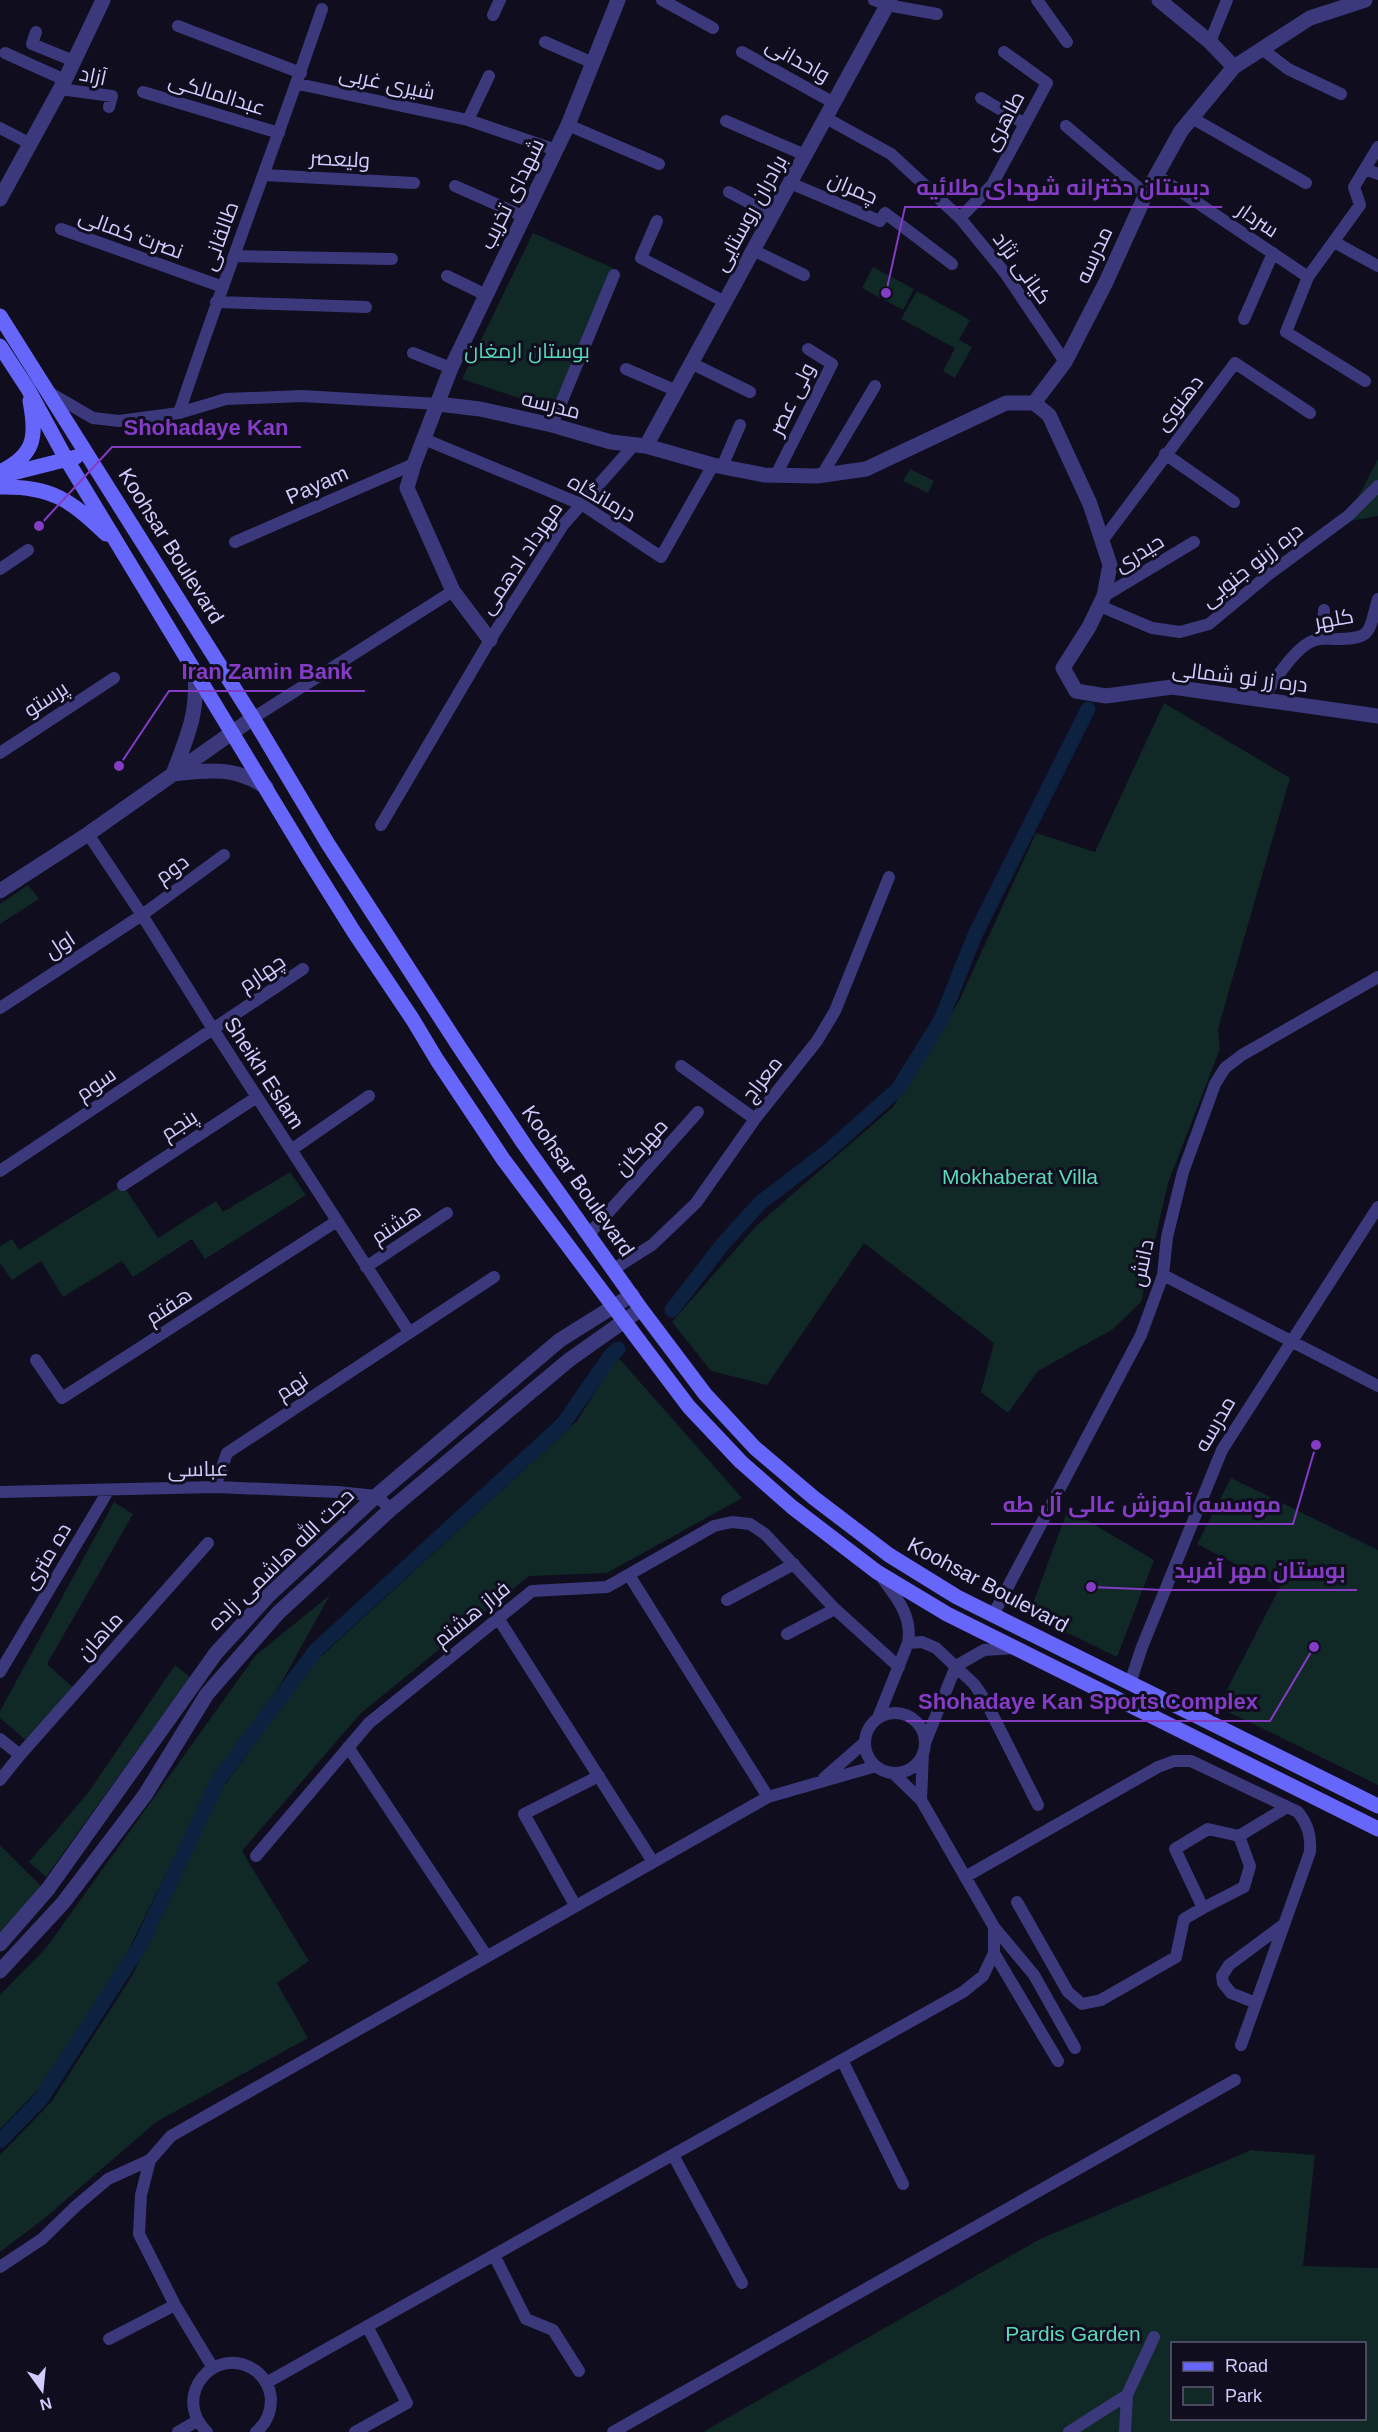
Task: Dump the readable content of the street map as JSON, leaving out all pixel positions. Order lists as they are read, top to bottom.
{
  "streets": {
    "main road": ["Koohsar Boulevard"],
    "street": [
      "واحدانی",
      "آزاد",
      "شیری غربی",
      "عبدالمالکی",
      "طاهری",
      "ولیعصر",
      "چمران",
      "شهدای تخریب",
      "برادران روستایی",
      "سردار",
      "نصرت کمالی",
      "طالقانی",
      "مدرسه",
      "کیانی نژاد",
      "ولی عصر",
      "دهنوی",
      "Payam",
      "درمانگاه",
      "حیدری",
      "مهرداد ادهمی",
      "دره زرنو جنوبی",
      "کلهر",
      "دره زر نو شمالی",
      "پرستو",
      "دوم",
      "اول",
      "چهارم",
      "Sheikh Eslam",
      "معراج",
      "سوم",
      "پنجم",
      "مهرگان",
      "هشتم",
      "دانش",
      "هفتم",
      "نهم",
      "عباسی",
      "ده متری",
      "حجت الله هاشمی زاده",
      "فراز هشتم",
      "ماهان"
    ]
  },
  "crossings": [
    ["واحدانی", "برادران روستایی"],
    ["شیری غربی", "شهدای تخریب"],
    ["شیری غربی", "طالقانی"],
    ["عبدالمالکی", "طالقانی"],
    ["طاهری", "کیانی نژاد"],
    ["ولیعصر", "طالقانی"],
    ["چمران", "برادران روستایی"],
    ["شهدای تخریب", "مدرسه"],
    ["شهدای تخریب", "مهرداد ادهمی"],
    ["برادران روستایی", "مدرسه"],
    ["برادران روستایی", "کیانی نژاد"],
    ["برادران روستایی", "مهرداد ادهمی"],
    ["سردار", "مدرسه"],
    ["نصرت کمالی", "طالقانی"],
    ["طالقانی", "مدرسه"],
    ["مدرسه", "کیانی نژاد"],
    ["مدرسه", "ولی عصر"],
    ["مدرسه", "درمانگاه"],
    ["مدرسه", "Koohsar Boulevard"],
    ["مدرسه", "مهرداد ادهمی"],
    ["مدرسه", "دره زر نو شمالی"],
    ["دهنوی", "دره زر نو شمالی"],
    ["Payam", "مهرداد ادهمی"],
    ["درمانگاه", "مهرداد ادهمی"],
    ["Koohsar Boulevard", "معراج"],
    ["Koohsar Boulevard", "مهرگان"],
    ["Koohsar Boulevard", "دانش"],
    ["Koohsar Boulevard", "حجت الله هاشمی زاده"],
    ["حیدری", "دره زرنو جنوبی"],
    ["حیدری", "دره زر نو شمالی"],
    ["دره زرنو جنوبی", "دره زر نو شمالی"],
    ["کلهر", "دره زر نو شمالی"],
    ["دوم", "اول"],
    ["دوم", "Sheikh Eslam"],
    ["اول", "Sheikh Eslam"],
    ["چهارم", "Sheikh Eslam"],
    ["چهارم", "سوم"],
    ["Sheikh Eslam", "سوم"],
    ["Sheikh Eslam", "پنجم"],
    ["Sheikh Eslam", "هشتم"],
    ["Sheikh Eslam", "هفتم"],
    ["Sheikh Eslam", "نهم"],
    ["نهم", "عباسی"],
    ["عباسی", "ده متری"],
    ["عباسی", "حجت الله هاشمی زاده"]
  ],
  "parks": ["بوستان ارمغان", "Mokhaberat Villa", "Pardis Garden"],
  "places": [
    "دبستان دخترانه شهدای طلائیه",
    "Shohadaye Kan",
    "Iran Zamin Bank",
    "موسسه آموزش عالی آل طه",
    "بوستان مهر آفرید",
    "Shohadaye Kan Sports Complex"
  ],
  "legend": ["Road", "Park"],
  "north": "bottom"
}
